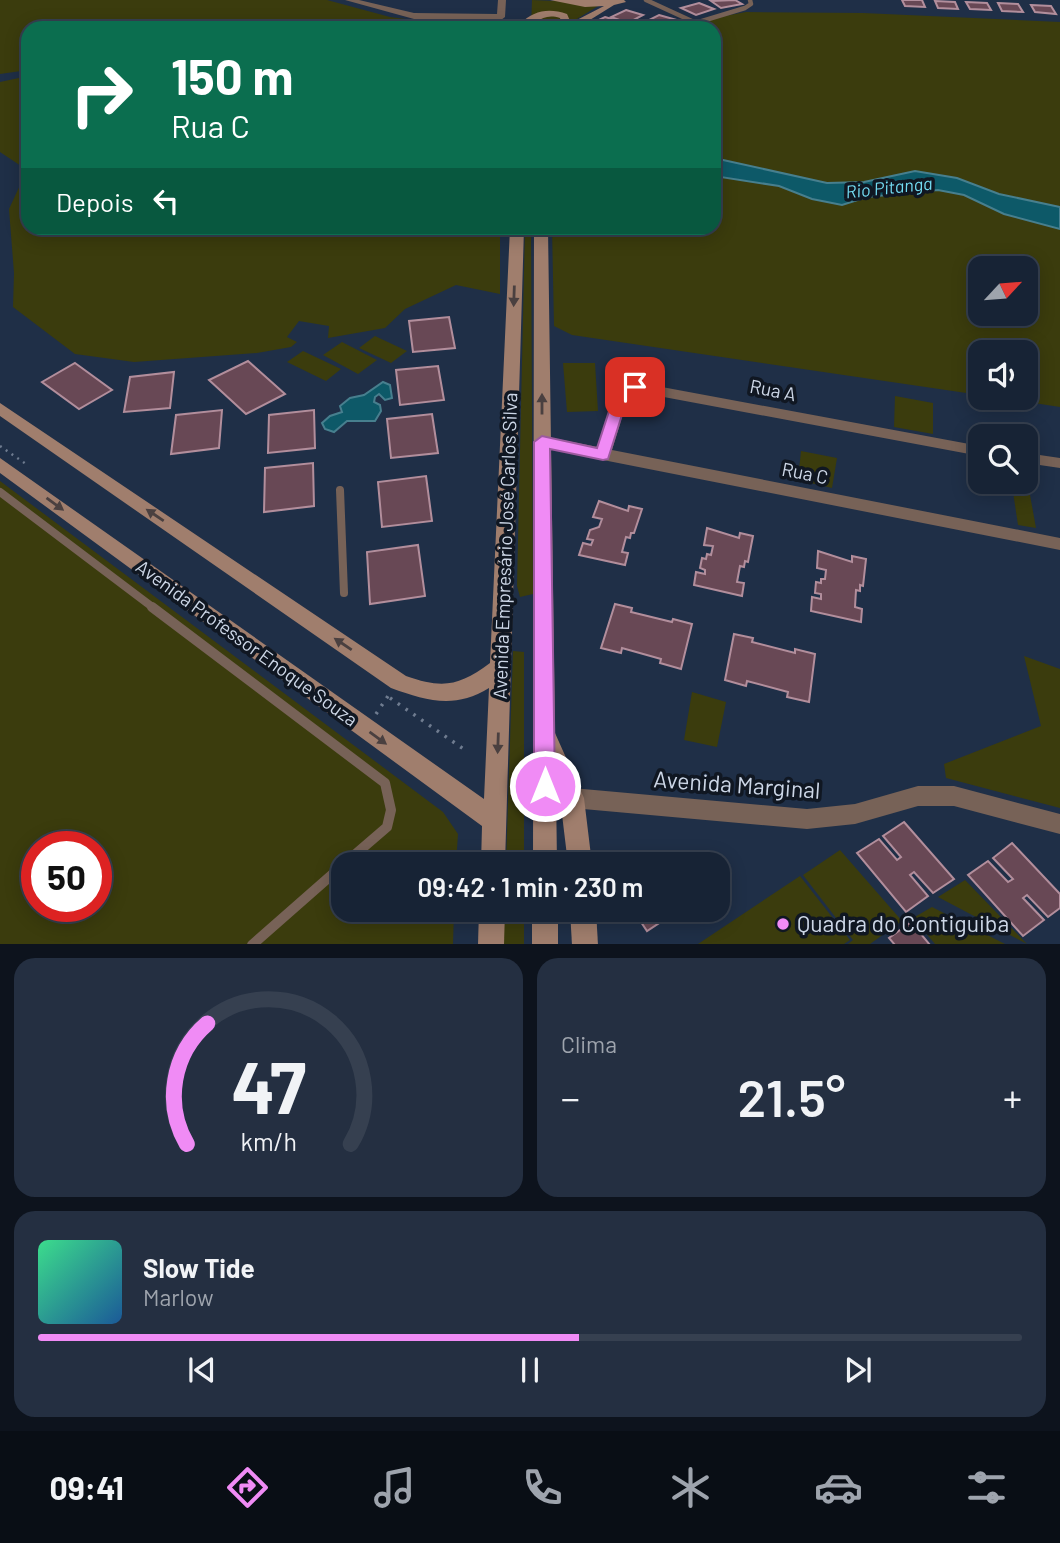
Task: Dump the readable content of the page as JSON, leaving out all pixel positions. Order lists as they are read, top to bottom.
{
  "streets": {
    "main road": ["Avenida Empresário José Carlos Silva", "Avenida Professor Enoque Souza"],
    "street": ["Rua A", "Rua C", "Avenida Marginal"]
  },
  "crossings": [
    ["Rua A", "Rua C"],
    ["Rua C", "Avenida Empresário José Carlos Silva"],
    ["Avenida Empresário José Carlos Silva", "Avenida Professor Enoque Souza"]
  ],
  "water": ["Rio Pitanga"],
  "places": ["Quadra do Contiguiba"],
  "north": "top right",
  "page": {
    "turn": ["150 m", "Rua C"],
    "then": "Depois",
    "limit": "50",
    "trip": "09:42 · 1 min · 230 m",
    "tile": "Clima",
    "heat": ["−", "21.5°", "+"],
    "song": ["Slow Tide", "Marlow"],
    "tabs": "09:41",
    "gauge": ["47", "km/h"]
  }
}
